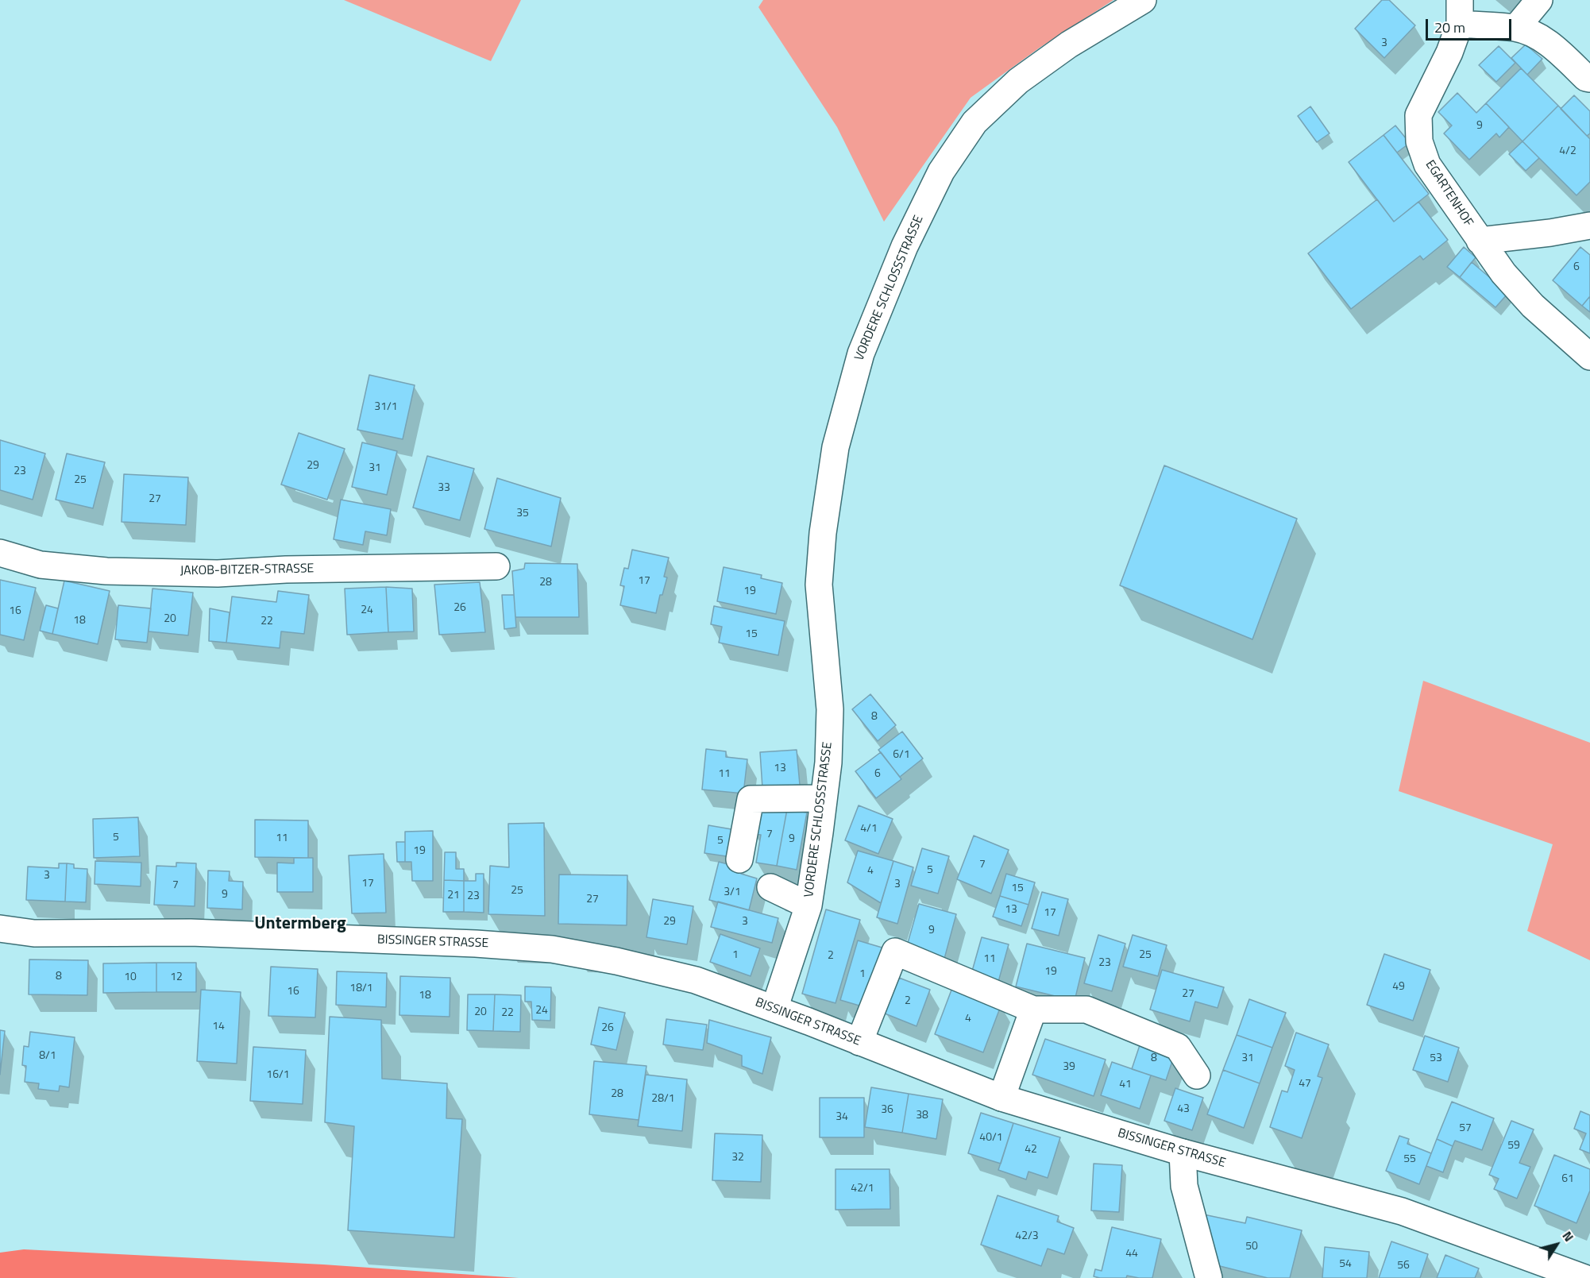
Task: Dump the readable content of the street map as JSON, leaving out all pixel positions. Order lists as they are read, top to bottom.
{
  "streets": {
    "street": [
      "EGARTENHOF",
      "VORDERE SCHLOSSSTRASSE",
      "JAKOB-BITZER-STRASSE",
      "BISSINGER STRASSE"
    ]
  },
  "crossings": [
    ["VORDERE SCHLOSSSTRASSE", "BISSINGER STRASSE"]
  ],
  "districts": ["Untermberg"],
  "house_numbers": [
    "3",
    "9",
    "4/2",
    "6",
    "31/1",
    "29",
    "31",
    "23",
    "25",
    "33",
    "27",
    "35",
    "17",
    "28",
    "19",
    "26",
    "24",
    "16",
    "20",
    "18",
    "22",
    "15",
    "8",
    "6/1",
    "13",
    "11",
    "6",
    "4/1",
    "7",
    "5",
    "11",
    "9",
    "5",
    "19",
    "7",
    "5",
    "4",
    "3",
    "17",
    "3",
    "7",
    "15",
    "25",
    "3/1",
    "9",
    "21",
    "23",
    "27",
    "13",
    "17",
    "29",
    "3",
    "9",
    "1",
    "25",
    "2",
    "11",
    "23",
    "19",
    "1",
    "8",
    "10",
    "12",
    "49",
    "18/1",
    "16",
    "27",
    "18",
    "2",
    "24",
    "20",
    "22",
    "4",
    "14",
    "26",
    "8/1",
    "8",
    "31",
    "53",
    "39",
    "16/1",
    "47",
    "41",
    "28",
    "28/1",
    "43",
    "36",
    "38",
    "34",
    "57",
    "40/1",
    "59",
    "42",
    "32",
    "55",
    "61",
    "42/1",
    "42/3",
    "50",
    "44",
    "54",
    "56"
  ],
  "scale_bar": "20 m",
  "north": "top right"
}
